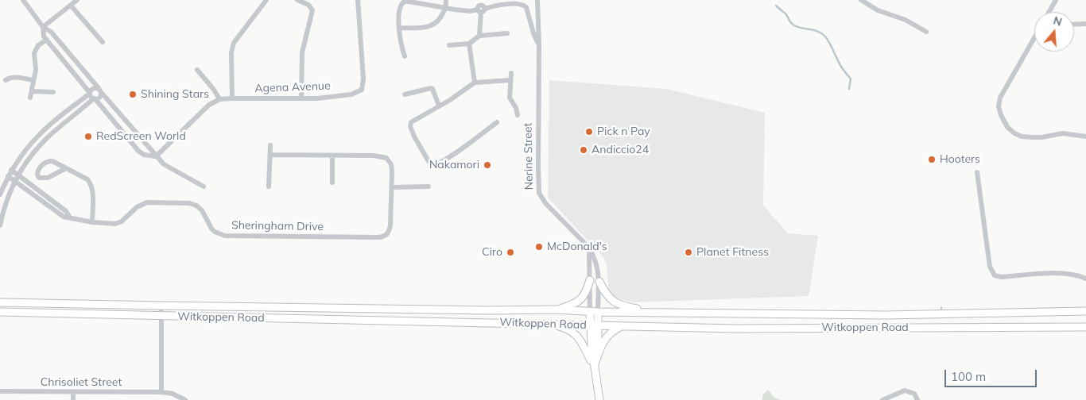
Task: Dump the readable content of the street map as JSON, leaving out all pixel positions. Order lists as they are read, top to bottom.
{
  "streets": {
    "main road": ["Witkoppen Road"],
    "street": [
      "Agena Avenue",
      "Nerine Street",
      "Sheringham Drive",
      "Chrisoliet Street"
    ]
  },
  "crossings": [
    ["Nerine Street", "Witkoppen Road"]
  ],
  "places": [
    "Shining Stars",
    "Pick n Pay",
    "RedScreen World",
    "Andiccio24",
    "Hooters",
    "Nakamori",
    "McDonald's",
    "Ciro",
    "Planet Fitness"
  ],
  "scale_bar": "100 m",
  "north": "top"
}
